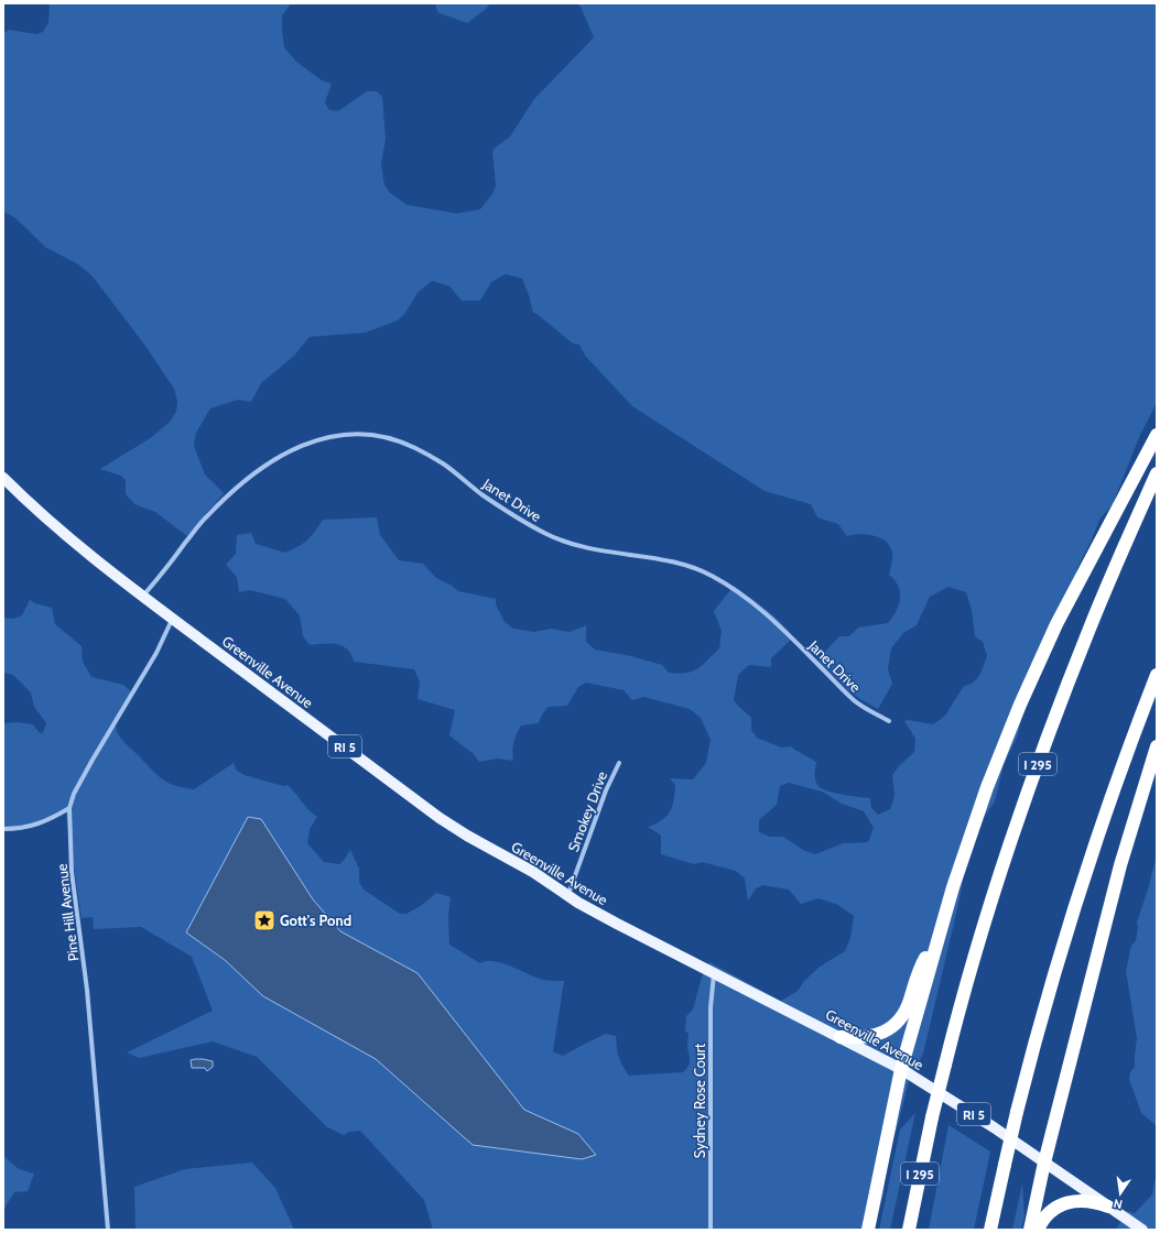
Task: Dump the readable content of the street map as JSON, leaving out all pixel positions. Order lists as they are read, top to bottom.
{
  "streets": {
    "highway": ["I 295"],
    "main road": ["Greenville Avenue", "RI 5"],
    "street": [
      "Janet Drive",
      "Smokey Drive",
      "Pine Hill Avenue",
      "Sydney Rose Court"
    ]
  },
  "crossings": [
    ["Janet Drive", "Greenville Avenue"],
    ["Greenville Avenue", "Smokey Drive"],
    ["Greenville Avenue", "Pine Hill Avenue"],
    ["Greenville Avenue", "Sydney Rose Court"]
  ],
  "places": {
    "place": ["Gott's Pond"]
  },
  "north": "bottom"
}
